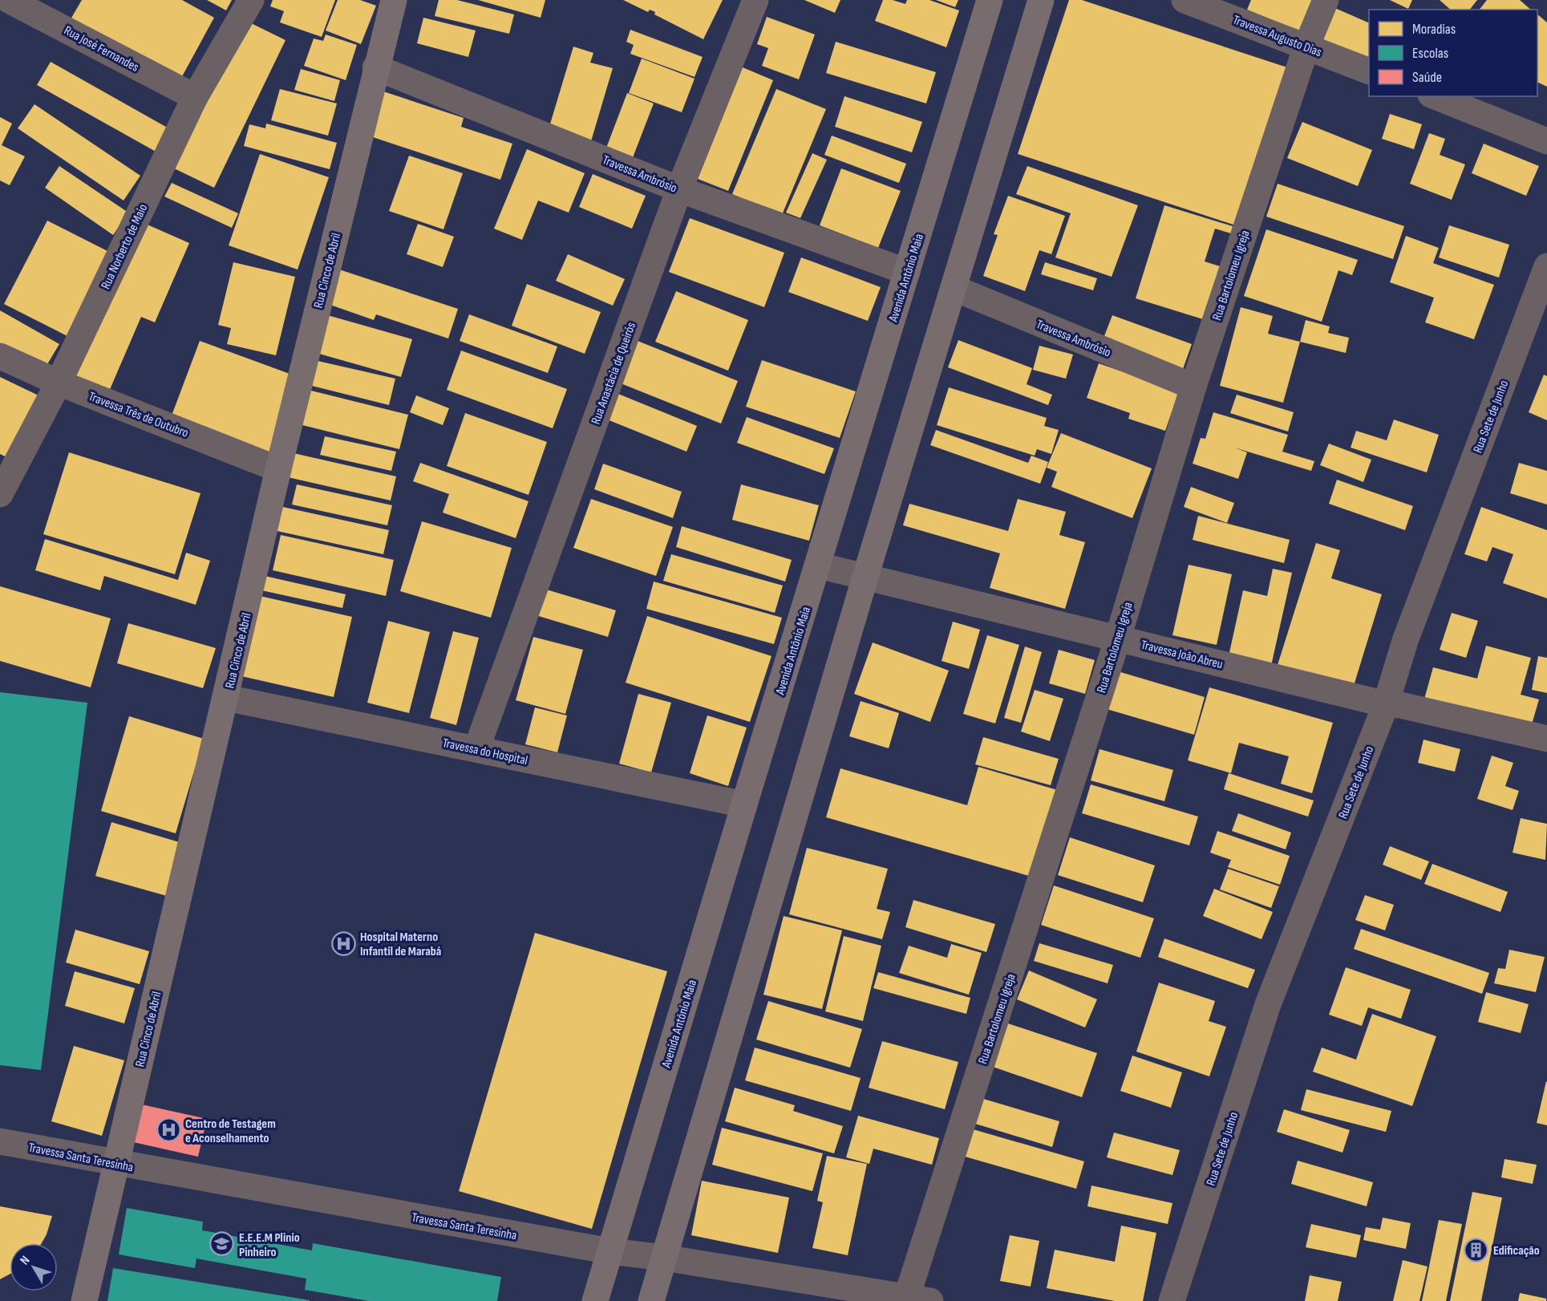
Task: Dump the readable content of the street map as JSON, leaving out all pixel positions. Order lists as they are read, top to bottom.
{
  "streets": {
    "main road": ["Rua Cinco de Abril", "Avenida Antônio Maia"],
    "street": [
      "Travessa Augusto Dias",
      "Rua José Fernandes",
      "Travessa Ambrósio",
      "Rua Norberto de Maio",
      "Rua Bartolomeu Igreja",
      "Rua Anastácia de Queirós",
      "Travessa Três de Outubro",
      "Rua Sete de Junho",
      "Travessa João Abreu",
      "Travessa do Hospital",
      "Travessa Santa Teresinha"
    ]
  },
  "crossings": [
    ["Travessa Augusto Dias", "Rua Bartolomeu Igreja"],
    ["Rua José Fernandes", "Rua Norberto de Maio"],
    ["Travessa Ambrósio", "Rua Cinco de Abril"],
    ["Travessa Ambrósio", "Rua Bartolomeu Igreja"],
    ["Travessa Ambrósio", "Avenida Antônio Maia"],
    ["Travessa Ambrósio", "Rua Anastácia de Queirós"],
    ["Rua Norberto de Maio", "Travessa Três de Outubro"],
    ["Rua Cinco de Abril", "Travessa Três de Outubro"],
    ["Rua Cinco de Abril", "Travessa do Hospital"],
    ["Rua Cinco de Abril", "Travessa Santa Teresinha"],
    ["Rua Bartolomeu Igreja", "Travessa João Abreu"],
    ["Rua Bartolomeu Igreja", "Travessa Santa Teresinha"],
    ["Avenida Antônio Maia", "Travessa João Abreu"],
    ["Avenida Antônio Maia", "Travessa do Hospital"],
    ["Avenida Antônio Maia", "Travessa Santa Teresinha"],
    ["Rua Anastácia de Queirós", "Travessa do Hospital"],
    ["Rua Sete de Junho", "Travessa João Abreu"]
  ],
  "places": {
    "hospital": ["Hospital Materno Infantil de Marabá", "Centro de Testagem e Aconselhamento"],
    "school or university": ["E.E.E.M Plinio Pinheiro"],
    "building": ["Edificação"]
  },
  "legend": ["Moradias", "Escolas", "Saúde"],
  "north": "top left"
}
